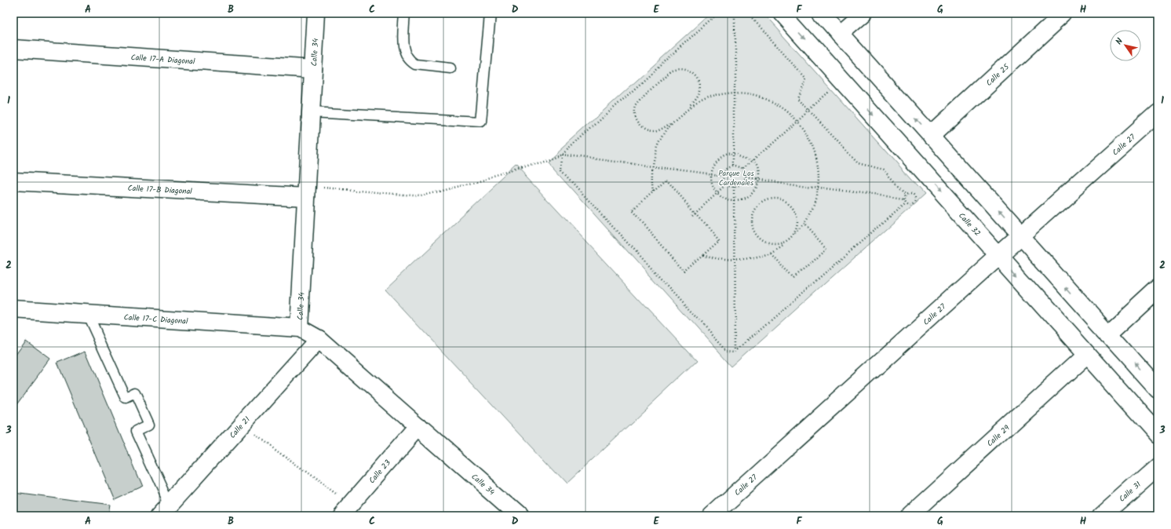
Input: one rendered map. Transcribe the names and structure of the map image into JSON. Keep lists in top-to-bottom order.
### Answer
{
  "streets": {
    "street": [
      "Calle 34",
      "Calle 17-A Diagonal",
      "Calle 25",
      "Calle 27",
      "Calle 17-B Diagonal",
      "Calle 32",
      "Calle 17-C Diagonal",
      "Calle 21",
      "Calle 29",
      "Calle 23",
      "Calle 31"
    ]
  },
  "crossings": [
    ["Calle 34", "Calle 17-A Diagonal"],
    ["Calle 34", "Calle 17-B Diagonal"],
    ["Calle 34", "Calle 17-C Diagonal"],
    ["Calle 34", "Calle 21"],
    ["Calle 34", "Calle 23"],
    ["Calle 27", "Calle 32"],
    ["Calle 32", "Calle 29"]
  ],
  "parks": ["Parque Los Cardenales"],
  "north": "top left",
  "grid": {
    "columns": [
      "A",
      "B",
      "C",
      "D",
      "E",
      "F",
      "G",
      "H"
    ],
    "rows": ["1", "2", "3"]
  }
}
